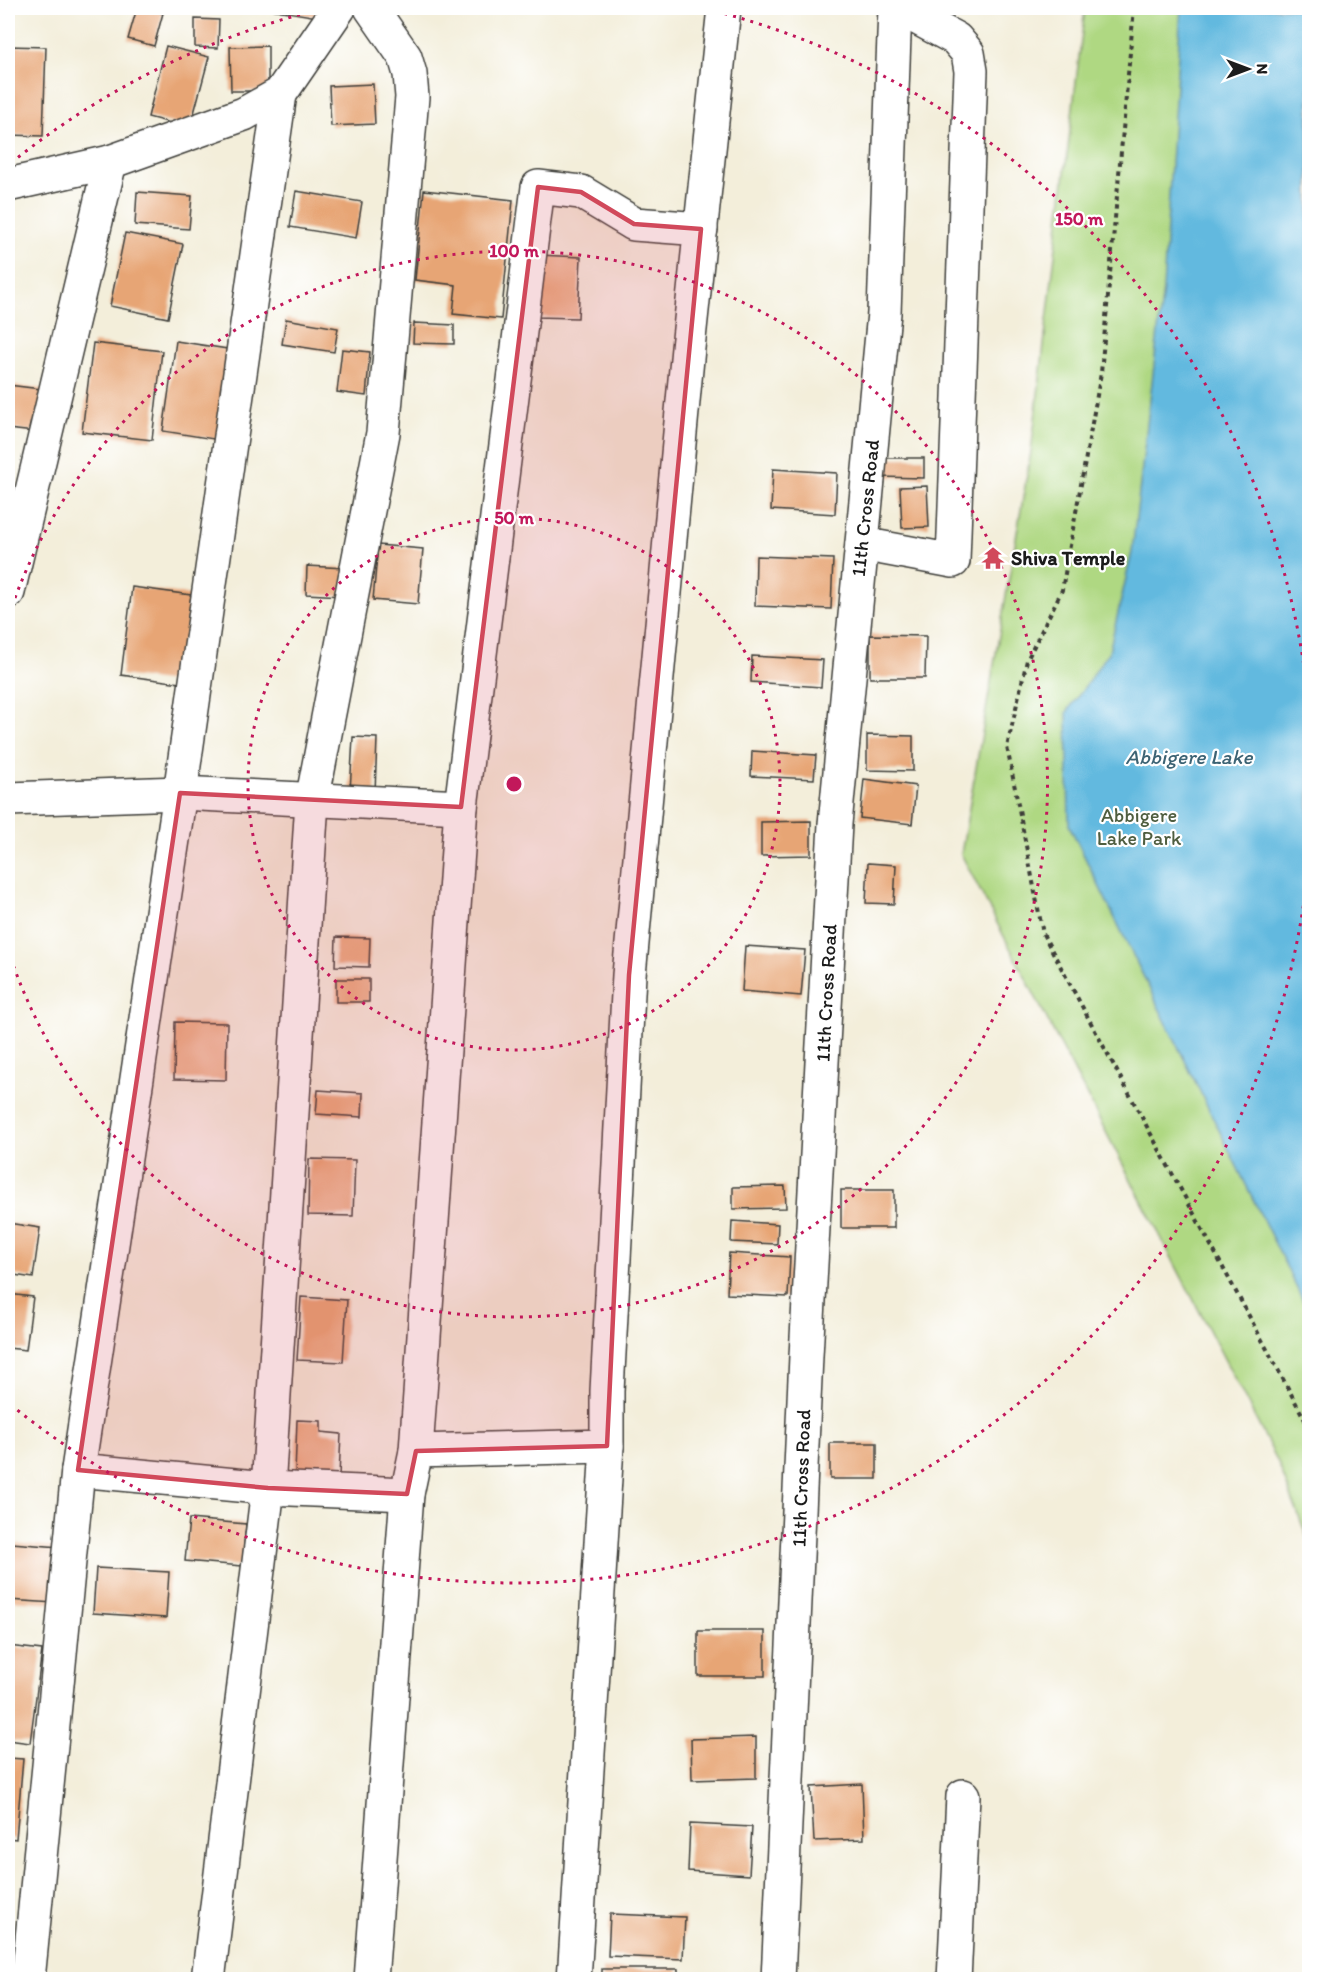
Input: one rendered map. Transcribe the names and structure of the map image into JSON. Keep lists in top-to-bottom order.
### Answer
{
  "streets": {
    "street": ["11th Cross Road"]
  },
  "water": ["Abbigere Lake"],
  "parks": ["Abbigere Lake Park"],
  "places": {
    "temple": ["Shiva Temple"]
  },
  "north": "right",
  "rings": ["150 m", "100 m", "50 m"]
}
